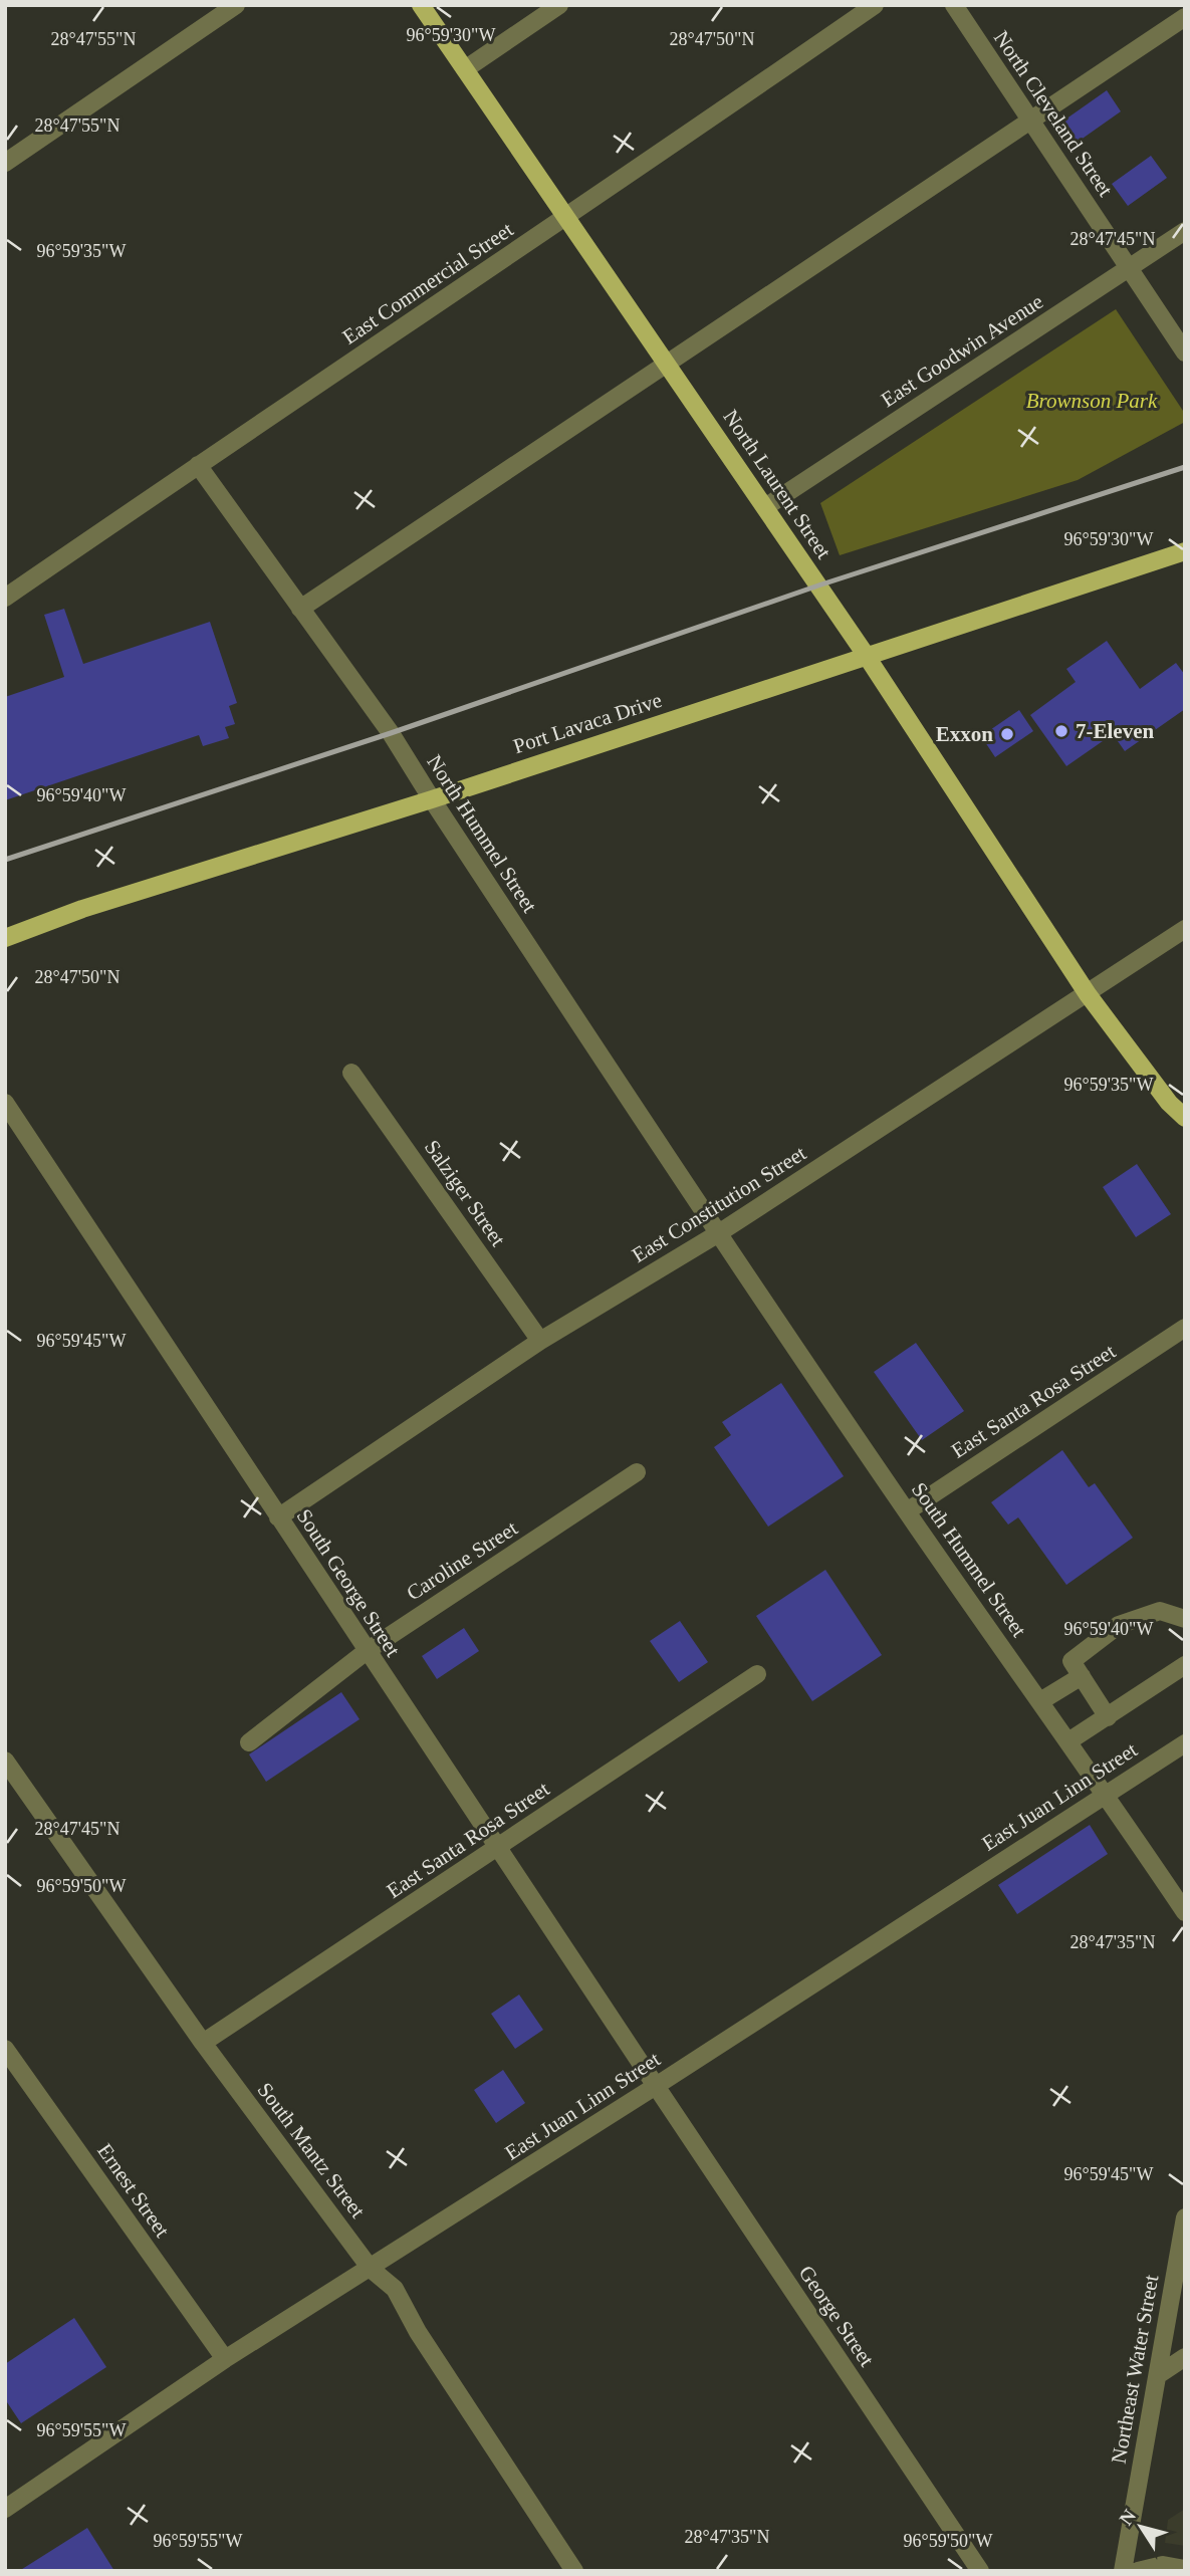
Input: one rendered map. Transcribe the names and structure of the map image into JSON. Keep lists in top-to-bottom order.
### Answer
{
  "streets": {
    "main road": ["North Laurent Street", "Port Lavaca Drive"],
    "street": [
      "North Cleveland Street",
      "East Commercial Street",
      "East Goodwin Avenue",
      "North Hummel Street",
      "Salziger Street",
      "East Constitution Street",
      "East Santa Rosa Street",
      "South Hummel Street",
      "Caroline Street",
      "South George Street",
      "East Juan Linn Street",
      "South Mantz Street",
      "Ernest Street",
      "George Street",
      "Northeast Water Street"
    ]
  },
  "crossings": [
    ["North Cleveland Street", "East Goodwin Avenue"],
    ["East Commercial Street", "North Laurent Street"],
    ["East Commercial Street", "North Hummel Street"],
    ["East Goodwin Avenue", "North Laurent Street"],
    ["North Laurent Street", "Port Lavaca Drive"],
    ["North Laurent Street", "East Constitution Street"],
    ["Port Lavaca Drive", "North Hummel Street"],
    ["North Hummel Street", "East Constitution Street"],
    ["North Hummel Street", "South Hummel Street"],
    ["Salziger Street", "East Constitution Street"],
    ["East Constitution Street", "South Hummel Street"],
    ["East Constitution Street", "South George Street"],
    ["East Santa Rosa Street", "South Hummel Street"],
    ["East Santa Rosa Street", "South George Street"],
    ["East Santa Rosa Street", "South Mantz Street"],
    ["South Hummel Street", "East Juan Linn Street"],
    ["Caroline Street", "South George Street"],
    ["South George Street", "East Juan Linn Street"],
    ["South George Street", "George Street"],
    ["East Juan Linn Street", "South Mantz Street"],
    ["East Juan Linn Street", "Ernest Street"],
    ["East Juan Linn Street", "George Street"]
  ],
  "parks": ["Brownson Park"],
  "places": ["7-Eleven", "Exxon"],
  "north": "top left",
  "coordinates": [
    "96°59'30\"W",
    "28°47'55\"N",
    "28°47'50\"N",
    "28°47'45\"N",
    "96°59'35\"W",
    "96°59'40\"W",
    "96°59'45\"W",
    "96°59'50\"W",
    "28°47'35\"N",
    "96°59'55\"W"
  ]
}
